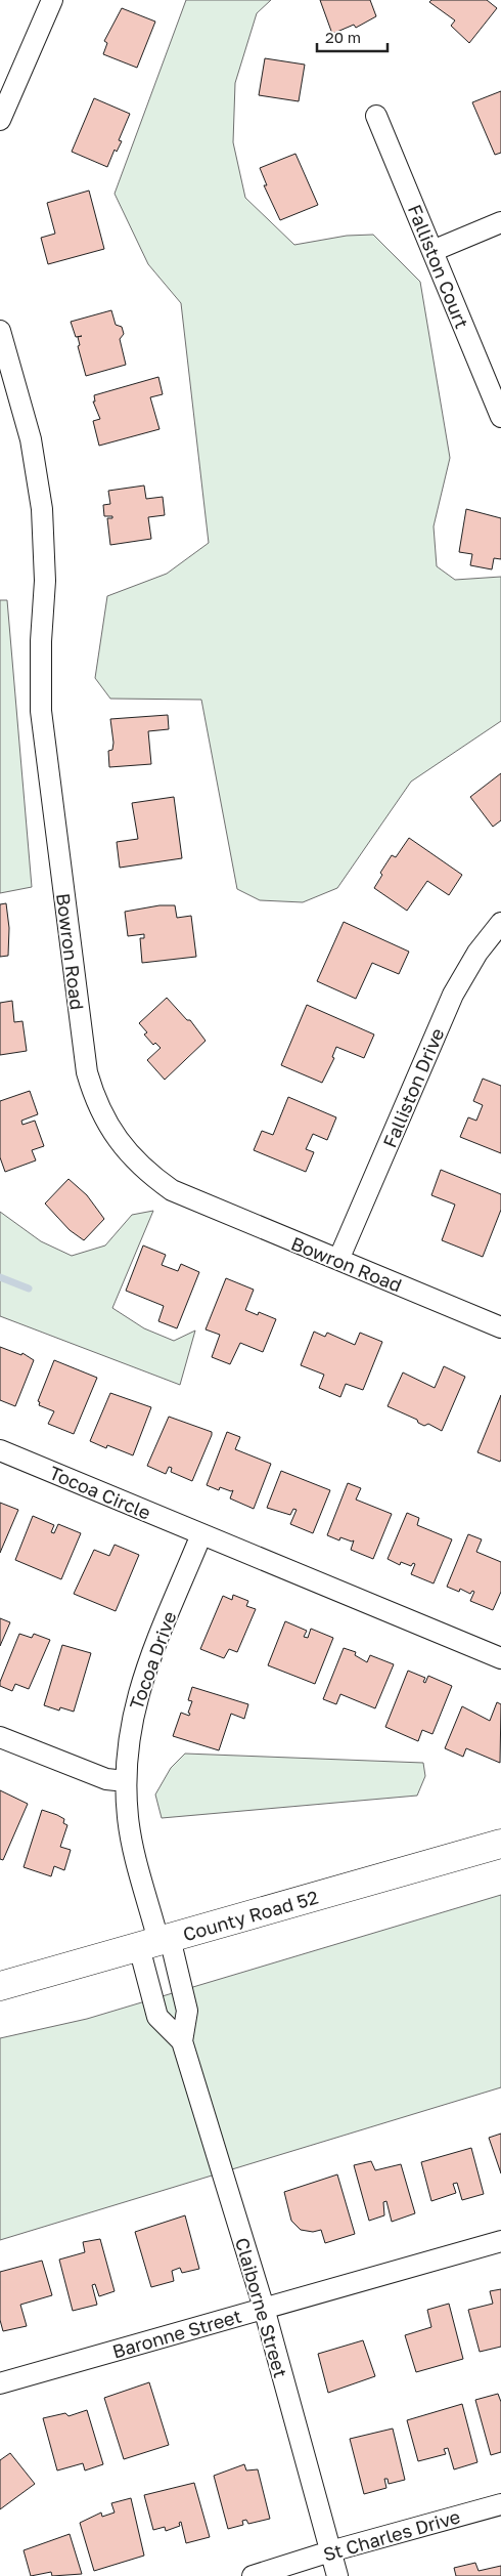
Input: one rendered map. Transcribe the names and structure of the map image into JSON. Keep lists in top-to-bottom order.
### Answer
{
  "streets": {
    "main road": ["County Road 52"],
    "street": [
      "Falliston Court",
      "Bowron Road",
      "Falliston Drive",
      "Tocoa Circle",
      "Tocoa Drive",
      "Claiborne Street",
      "Baronne Street",
      "St Charles Drive"
    ]
  },
  "crossings": [
    ["Bowron Road", "Falliston Drive"],
    ["Tocoa Circle", "Tocoa Drive"],
    ["Tocoa Drive", "County Road 52"],
    ["Tocoa Drive", "Claiborne Street"],
    ["County Road 52", "Claiborne Street"],
    ["Claiborne Street", "Baronne Street"],
    ["Claiborne Street", "St Charles Drive"]
  ],
  "scale_bar": "20 m"
}
